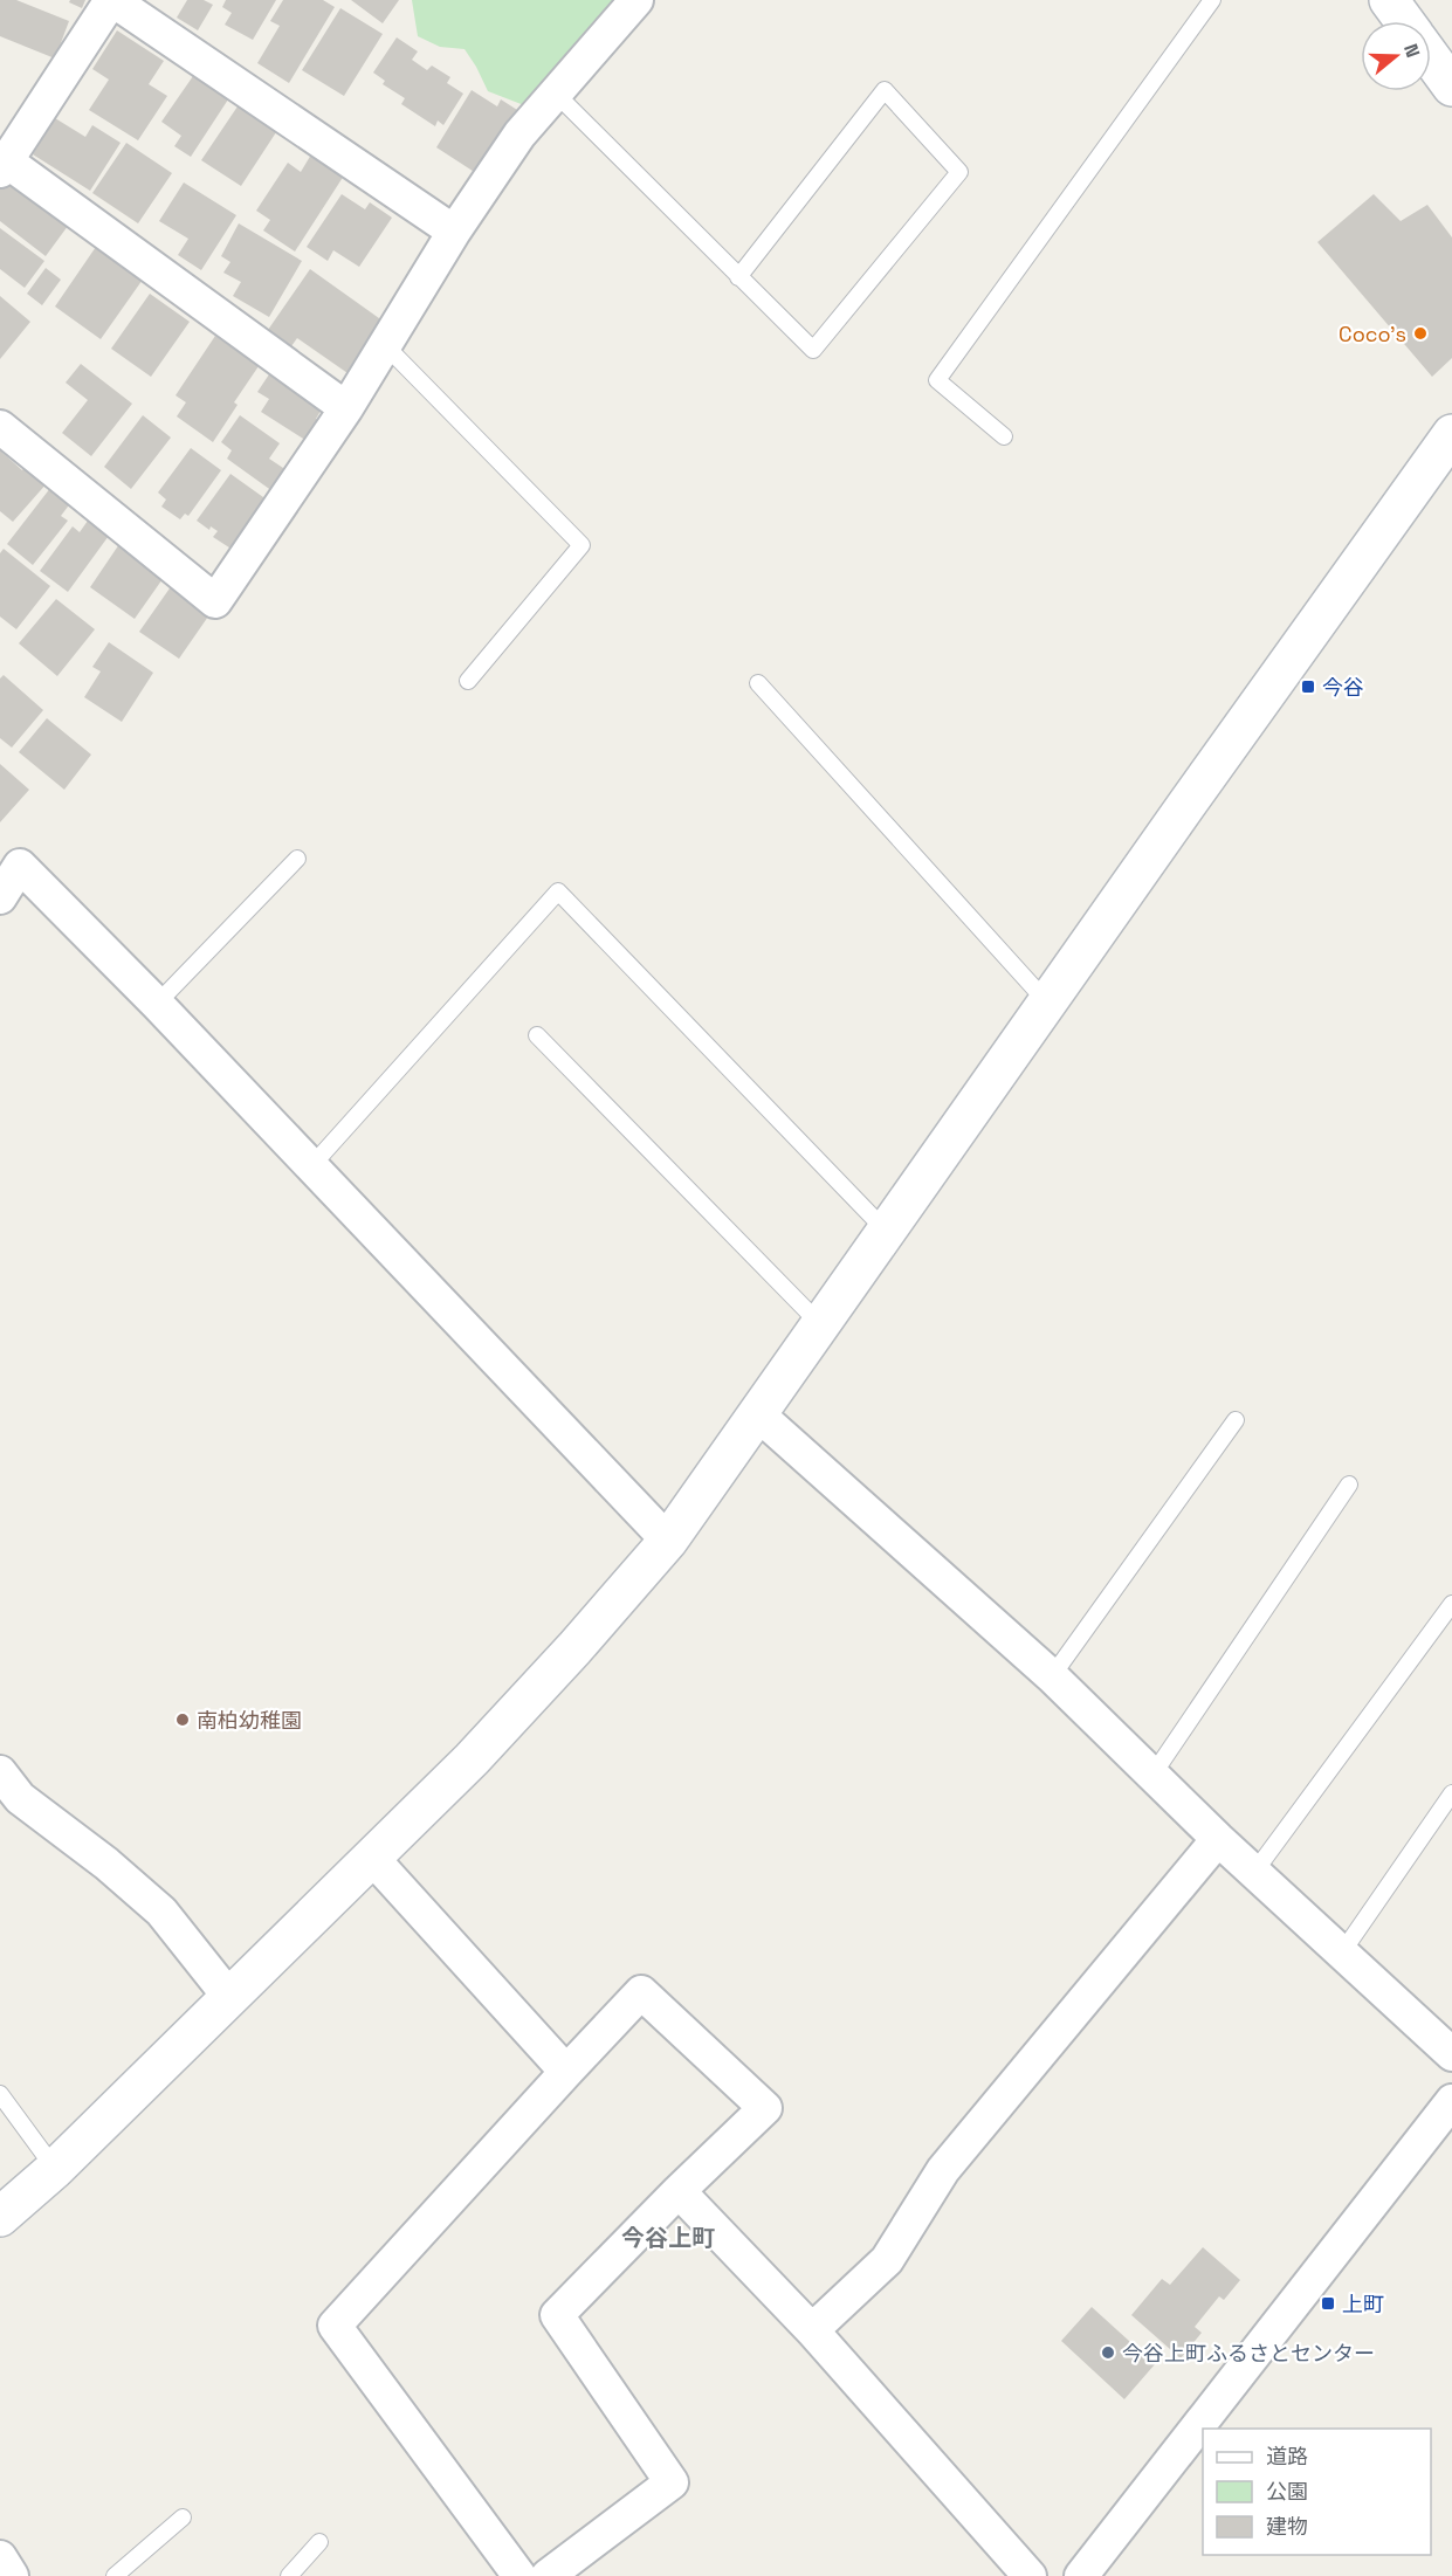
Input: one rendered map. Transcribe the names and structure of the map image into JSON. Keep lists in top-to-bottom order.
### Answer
{
  "districts": ["今谷上町"],
  "places": {
    "other": ["Coco's", "南柏幼稚園", "今谷上町ふるさとセンター"],
    "transit": ["今谷", "上町"]
  },
  "legend": ["道路", "公園", "建物"],
  "north": "right"
}
